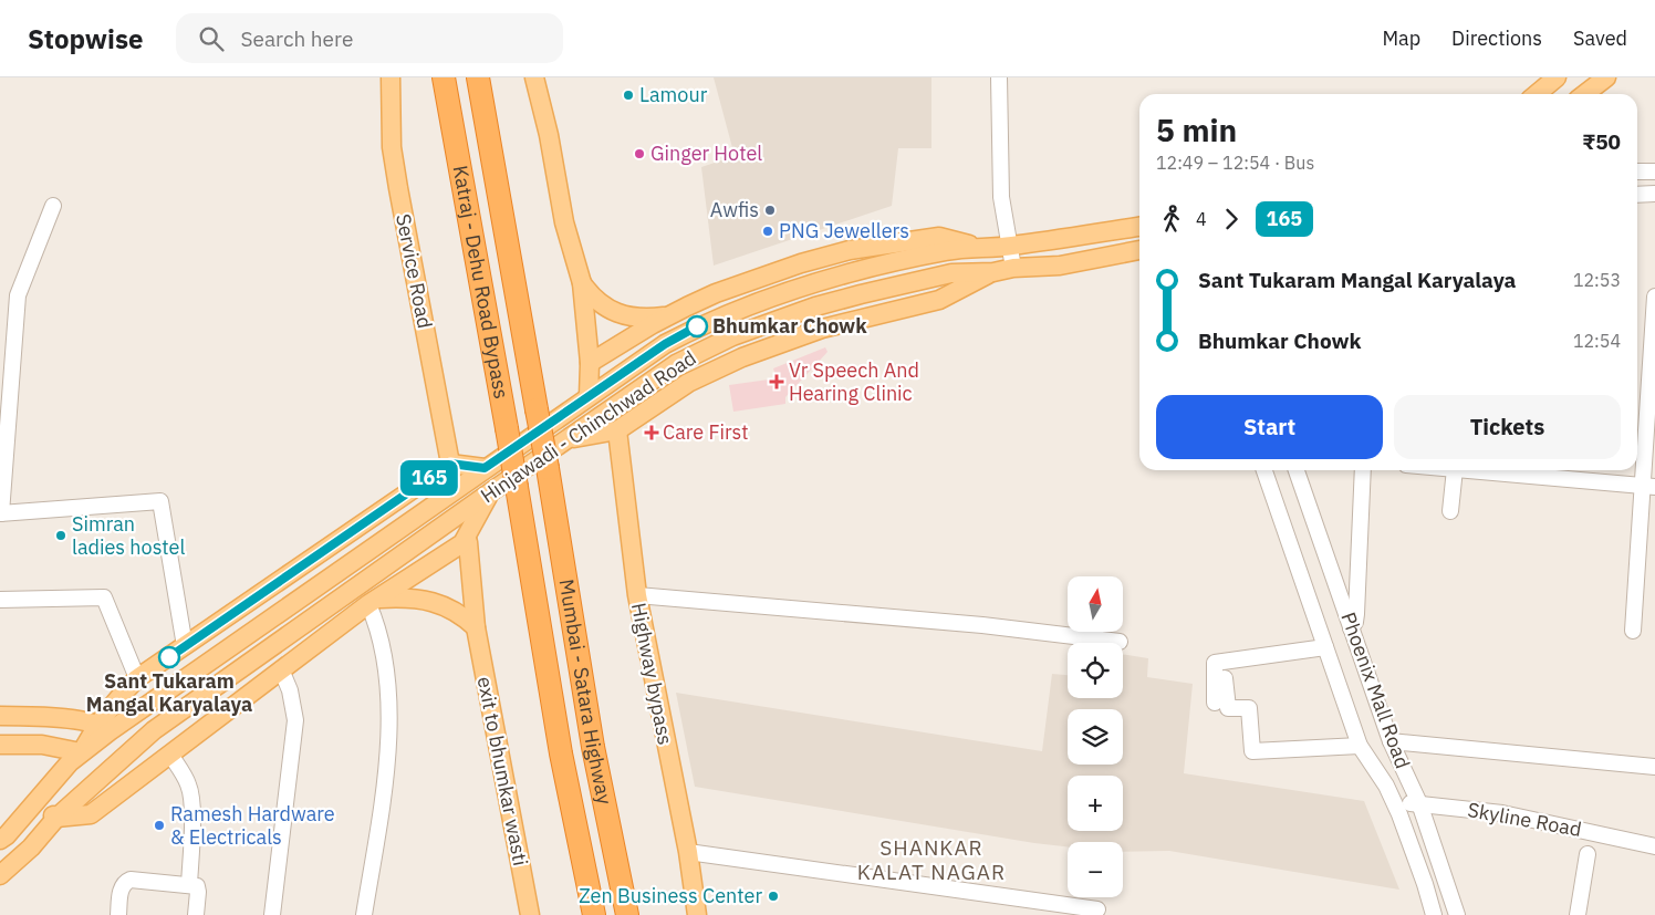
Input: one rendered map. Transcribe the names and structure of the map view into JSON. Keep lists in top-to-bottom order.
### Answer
{
  "streets": {
    "highway": ["Katraj - Dehu Road Bypass", "Mumbai - Satara Highway"],
    "main road": [
      "Service Road",
      "Hinjawadi - Chinchwad Road",
      "Highway bypass",
      "exit to bhumkar wasti"
    ],
    "street": ["Phoenix Mall Road", "Skyline Road"]
  },
  "crossings": [
    ["Katraj - Dehu Road Bypass", "Mumbai - Satara Highway"],
    ["Phoenix Mall Road", "Skyline Road"]
  ],
  "districts": ["SHANKAR KALAT NAGAR"],
  "places": {
    "other": [
      "Lamour",
      "Ginger Hotel",
      "Awfis",
      "PNG Jewellers",
      "Bhumkar Chowk",
      "Simran ladies hostel",
      "Sant Tukaram Mangal Karyalaya",
      "Ramesh Hardware & Electricals",
      "Zen Business Center"
    ],
    "health": ["Vr Speech And Hearing Clinic", "Care First"]
  },
  "lines": ["bus line 165"],
  "north": "top",
  "page": {
    "header": "Stopwise",
    "search": "Search here",
    "nav": ["Map", "Directions", "Saved"],
    "on_map": "165",
    "heading": ["5 min", "12:49 – 12:54 · Bus", "₹50"],
    "legs": ["4", "165"],
    "list": [
      {
        "name": "Sant Tukaram Mangal Karyalaya",
        "value": "12:53"
      },
      {
        "name": "Bhumkar Chowk",
        "value": "12:54"
      }
    ],
    "buttons": ["Start", "Tickets"],
    "map_buttons": ["+", "−"]
  }
}
